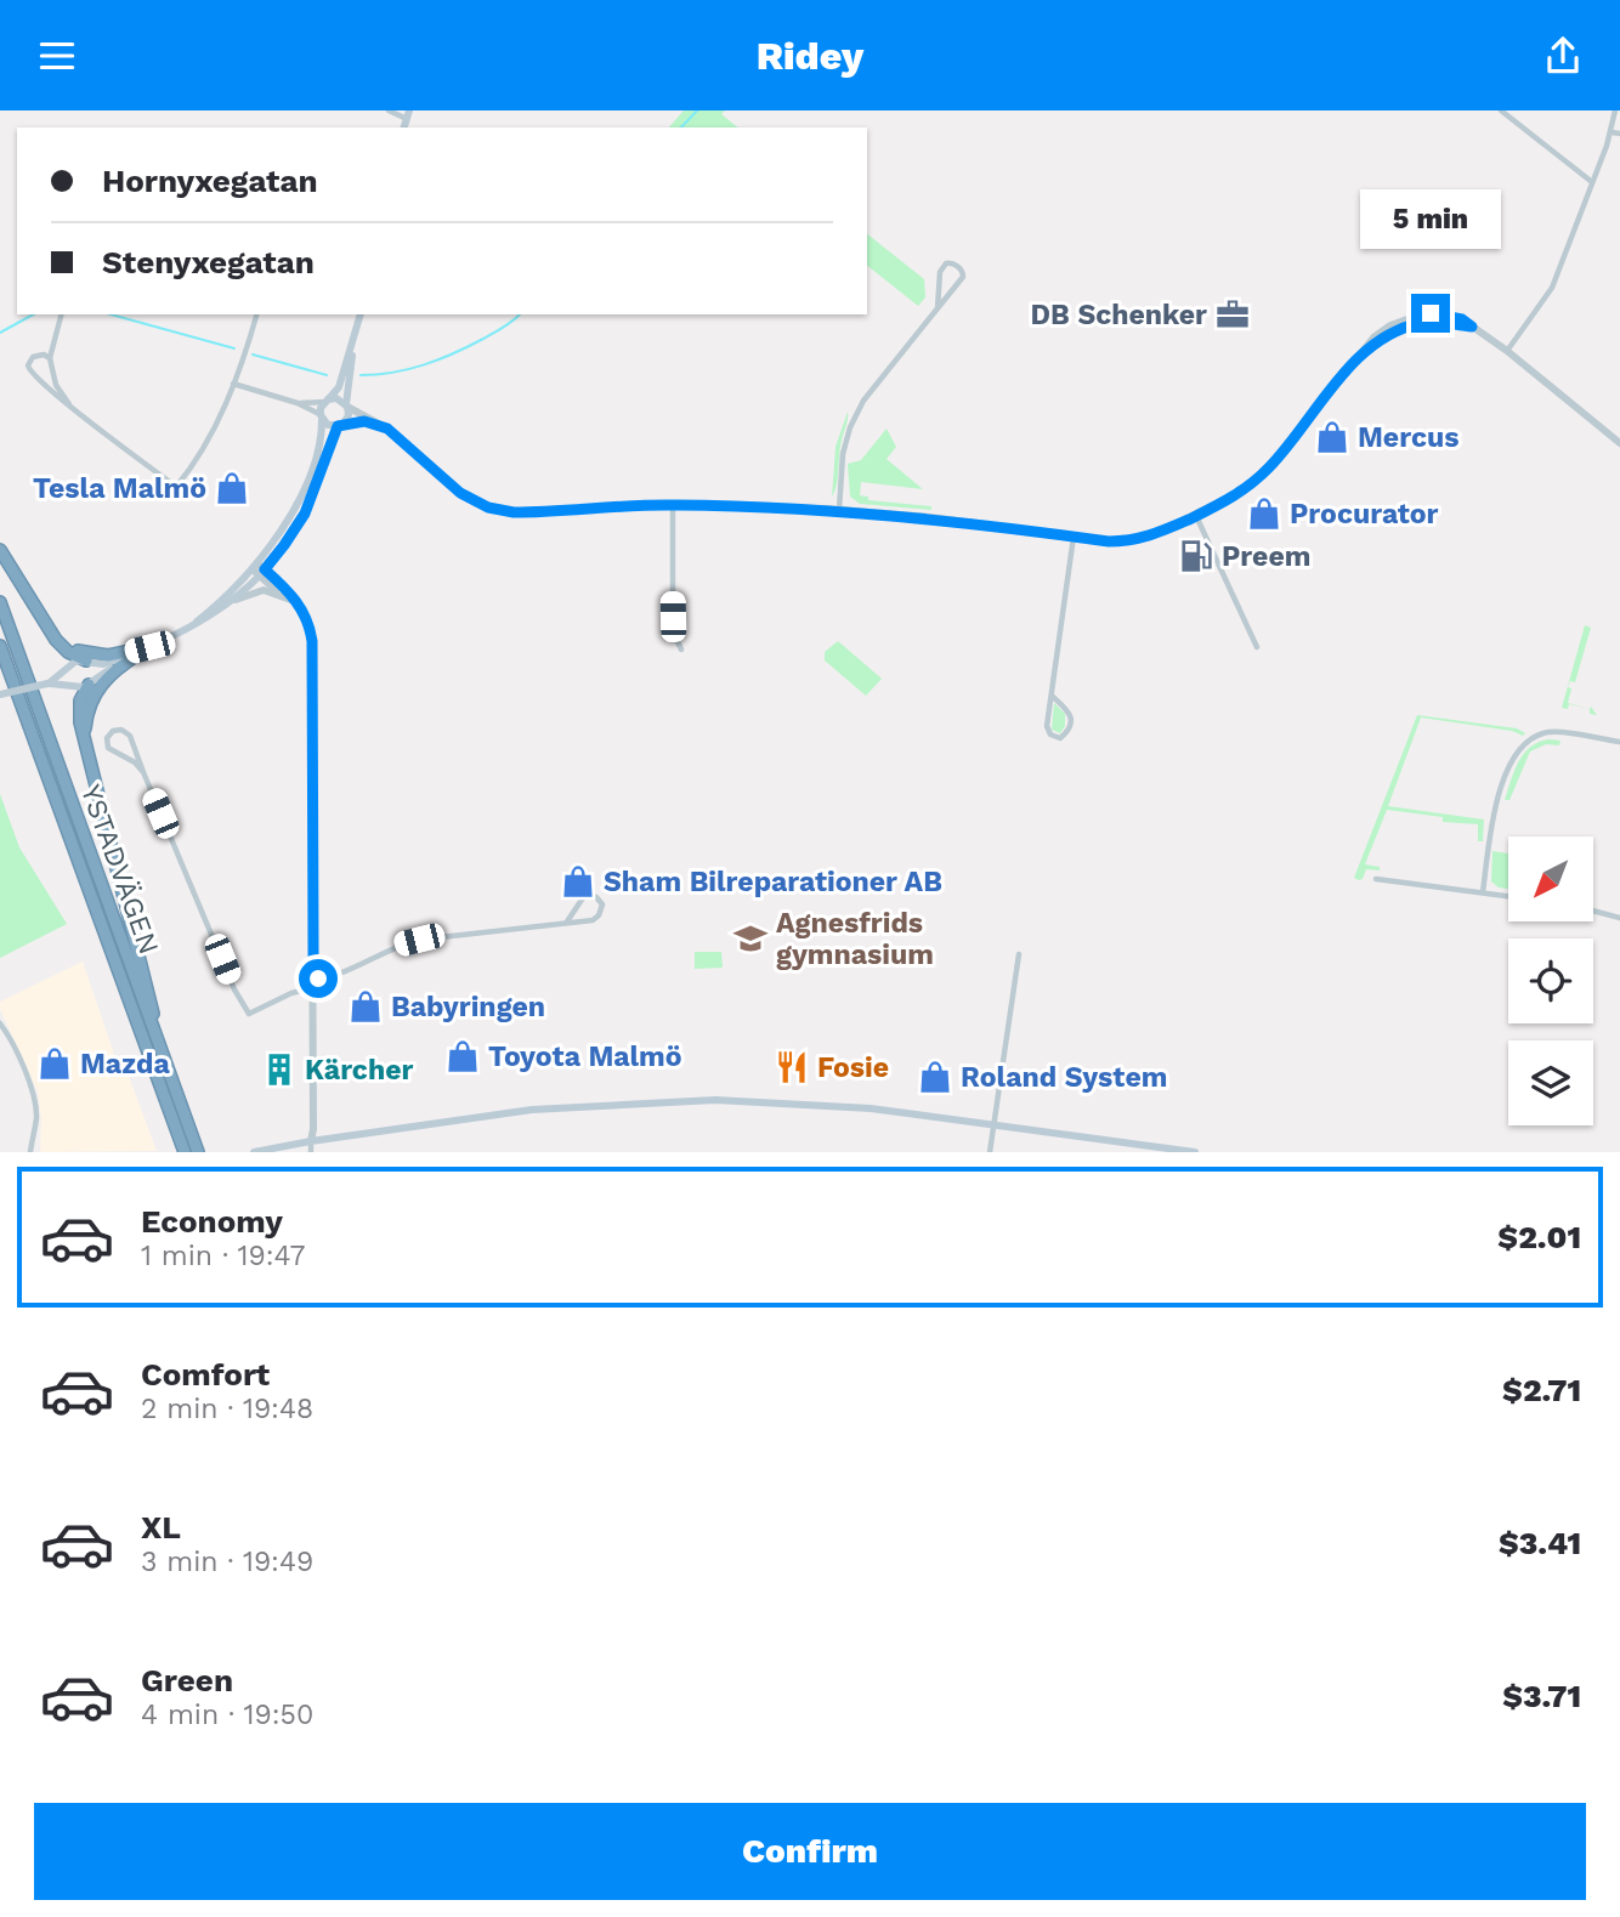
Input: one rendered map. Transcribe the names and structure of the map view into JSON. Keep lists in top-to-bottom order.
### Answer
{
  "streets": {
    "highway": ["YSTADVÄGEN"]
  },
  "places": {
    "office": ["DB Schenker"],
    "shop": [
      "Mercus",
      "Tesla Malmö",
      "Procurator",
      "Sham Bilreparationer AB",
      "Babyringen",
      "Toyota Malmö",
      "Mazda",
      "Roland System"
    ],
    "fuel station": ["Preem"],
    "school or university": ["Agnesfrids gymnasium"],
    "restaurant": ["Fosie"],
    "building": ["Kärcher"]
  },
  "north": "bottom left",
  "page": {
    "header": "Ridey",
    "banner": ["Hornyxegatan", "Stenyxegatan"],
    "bubble": "5 min",
    "list": [
      {
        "name": "Economy",
        "note": "1 min · 19:47",
        "value": "$2.01"
      },
      {
        "name": "Comfort",
        "note": "2 min · 19:48",
        "value": "$2.71"
      },
      {
        "name": "XL",
        "note": "3 min · 19:49",
        "value": "$3.41"
      },
      {
        "name": "Green",
        "note": "4 min · 19:50",
        "value": "$3.71"
      }
    ],
    "buttons": "Confirm"
  }
}
